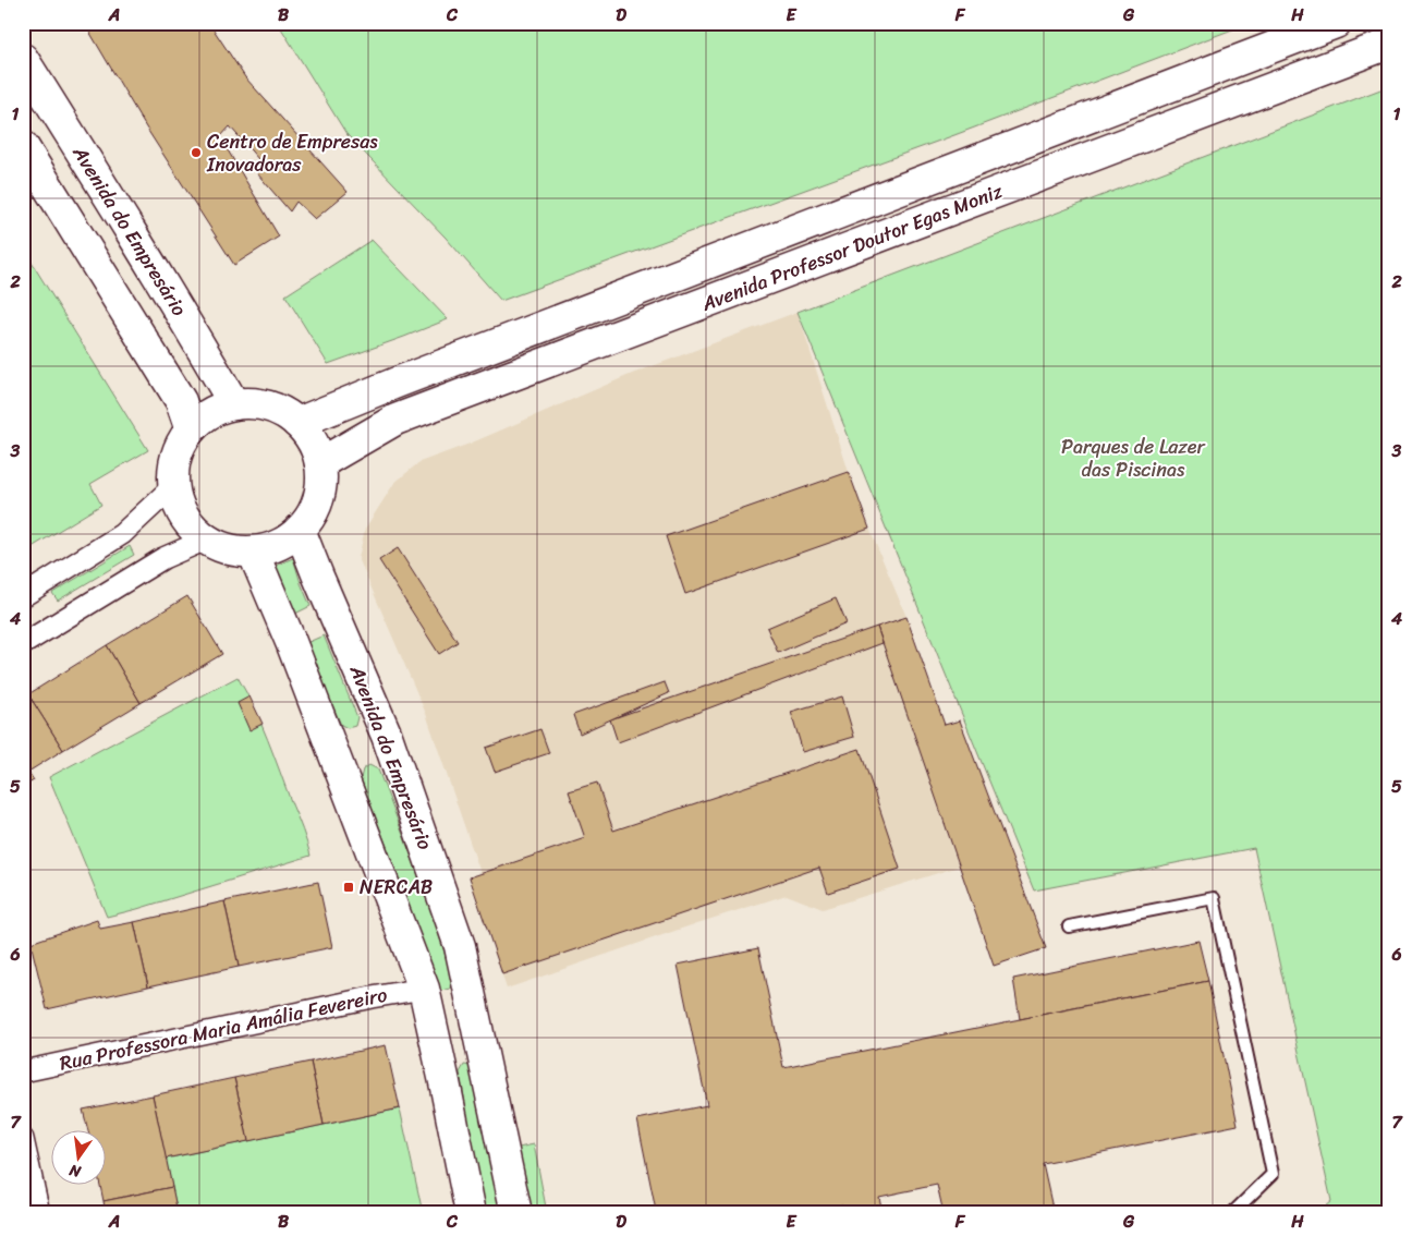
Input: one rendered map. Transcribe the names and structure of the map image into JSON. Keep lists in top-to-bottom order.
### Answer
{
  "streets": {
    "main road": ["Avenida do Empresário", "Avenida Professor Doutor Egas Moniz"],
    "street": ["Rua Professora Maria Amália Fevereiro"]
  },
  "crossings": [
    ["Avenida do Empresário", "Avenida Professor Doutor Egas Moniz"]
  ],
  "parks": ["Parques de Lazer das Piscinas"],
  "places": {
    "other": ["Centro de Empresas Inovadoras"],
    "transit": ["NERCAB"]
  },
  "north": "bottom",
  "grid": {
    "columns": [
      "A",
      "B",
      "C",
      "D",
      "E",
      "F",
      "G",
      "H"
    ],
    "rows": [
      "1",
      "2",
      "3",
      "4",
      "5",
      "6",
      "7"
    ]
  }
}
